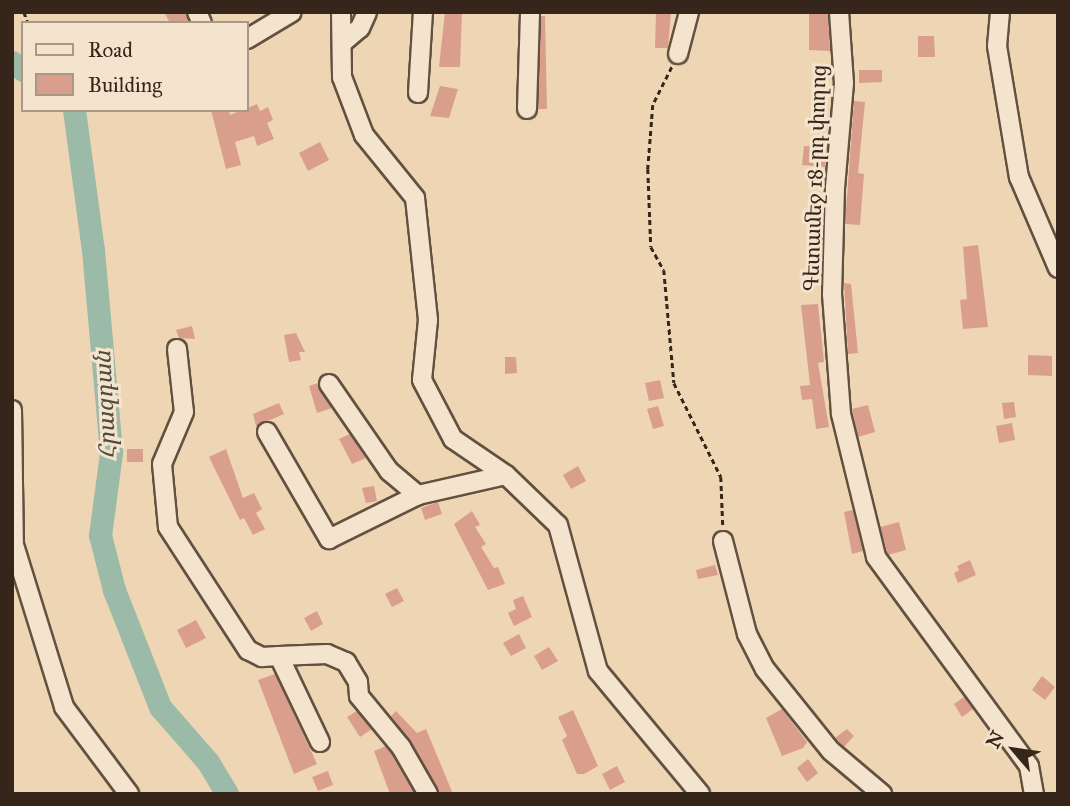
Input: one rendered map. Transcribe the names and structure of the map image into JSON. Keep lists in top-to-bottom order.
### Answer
{
  "streets": {
    "street": ["Գետամեջ 18-րդ փողոց"]
  },
  "water": ["Հրազդան"],
  "legend": ["Road", "Building"],
  "north": "top left"
}
